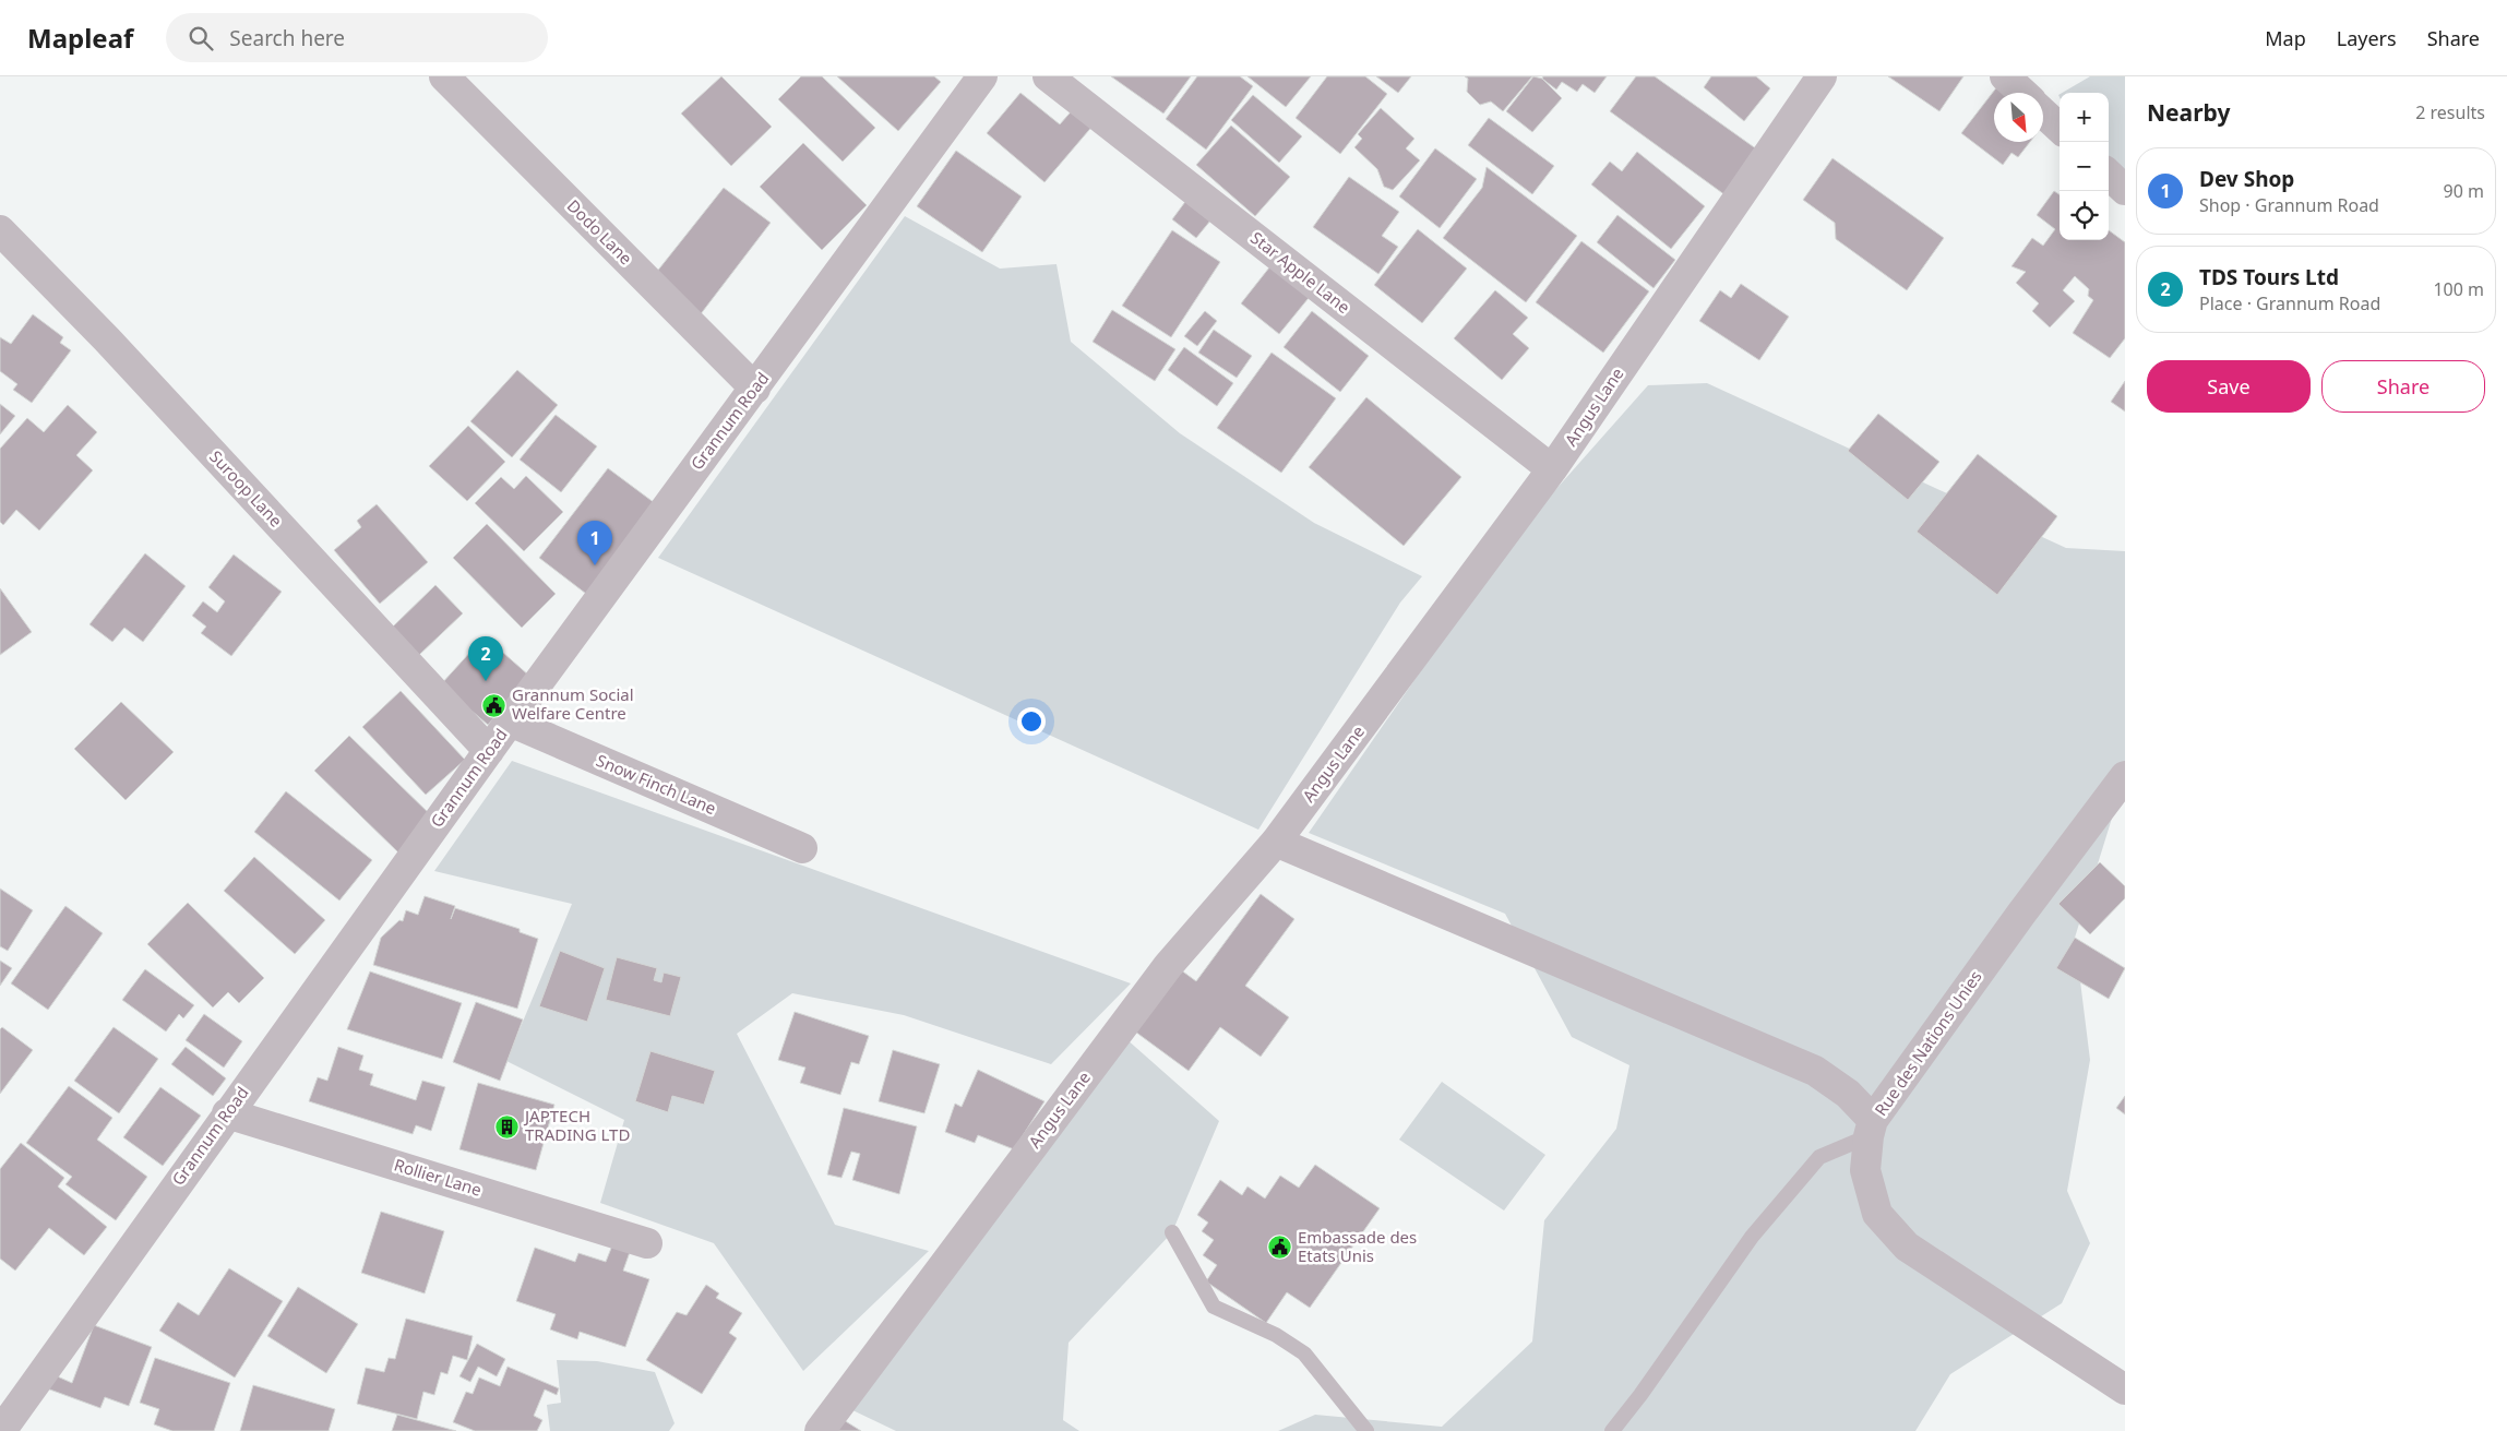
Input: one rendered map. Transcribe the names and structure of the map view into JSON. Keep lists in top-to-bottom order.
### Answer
{
  "streets": {
    "street": [
      "Dodo Lane",
      "Star Apple Lane",
      "Angus Lane",
      "Grannum Road",
      "Suroop Lane",
      "Snow Finch Lane",
      "Rue des Nations Unies",
      "Rollier Lane"
    ]
  },
  "crossings": [
    ["Dodo Lane", "Grannum Road"],
    ["Star Apple Lane", "Angus Lane"],
    ["Grannum Road", "Suroop Lane"],
    ["Grannum Road", "Snow Finch Lane"],
    ["Grannum Road", "Rollier Lane"]
  ],
  "places": {
    "public building": ["Grannum Social Welfare Centre", "Embassade des Etats Unis"],
    "building": ["JAPTECH TRADING LTD"]
  },
  "north": "bottom right",
  "page": {
    "header": "Mapleaf",
    "search": "Search here",
    "nav": ["Map", "Layers", "Share"],
    "heading": ["Nearby", "2 results"],
    "map_buttons": ["+", "−"],
    "list": [
      {
        "mark": "1",
        "name": "Dev Shop",
        "note": "Shop · Grannum Road",
        "value": "90 m"
      },
      {
        "mark": "2",
        "name": "TDS Tours Ltd",
        "note": "Place · Grannum Road",
        "value": "100 m"
      }
    ],
    "buttons": ["Save", "Share"],
    "pins": ["1", "2"]
  }
}
